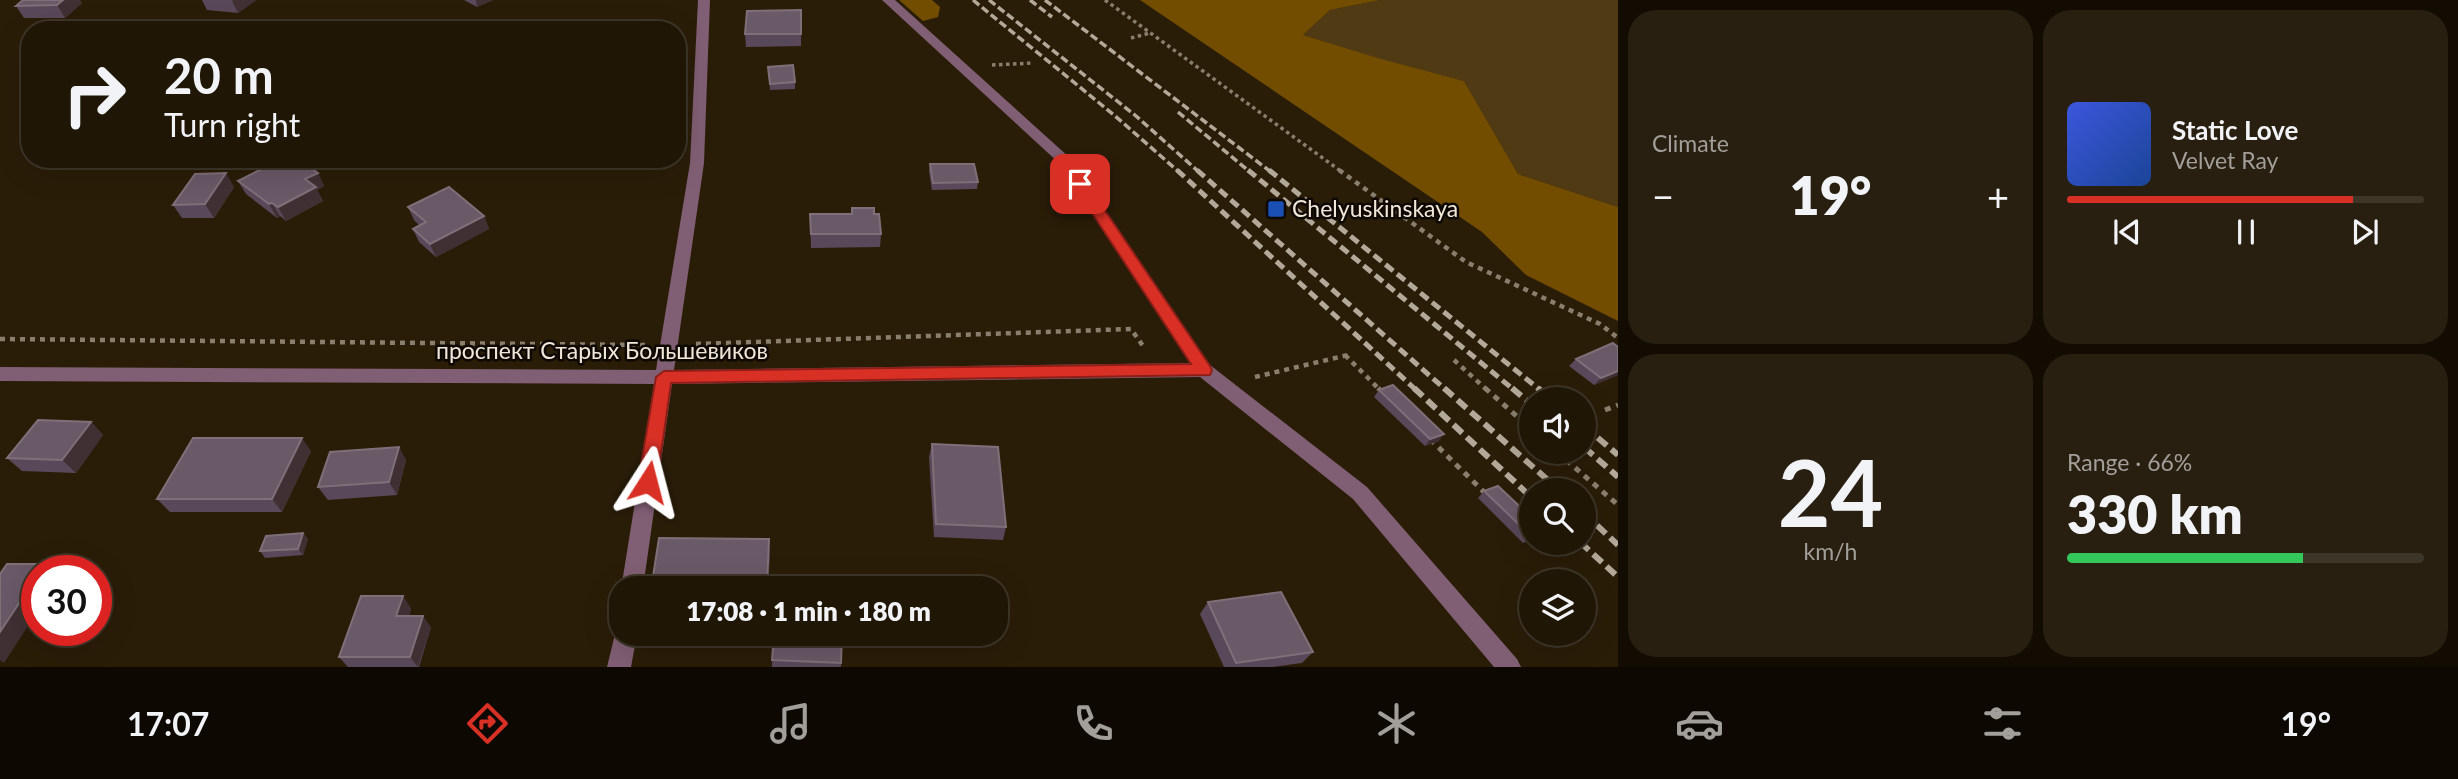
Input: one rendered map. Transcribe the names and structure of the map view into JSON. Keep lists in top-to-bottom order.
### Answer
{
  "streets": {
    "street": ["проспект Старых Большевиков"]
  },
  "places": {
    "transit": ["Chelyuskinskaya"]
  },
  "page": {
    "tile": [
      "Climate",
      ["24", "km/h"],
      ["Range · 66%", "330 km"]
    ],
    "turn": ["20 m", "Turn right"],
    "song": ["Static Love", "Velvet Ray"],
    "heat": ["−", "19°", "+"],
    "limit": "30",
    "trip": "17:08 · 1 min · 180 m",
    "tabs": ["17:07", "19°"]
  }
}
